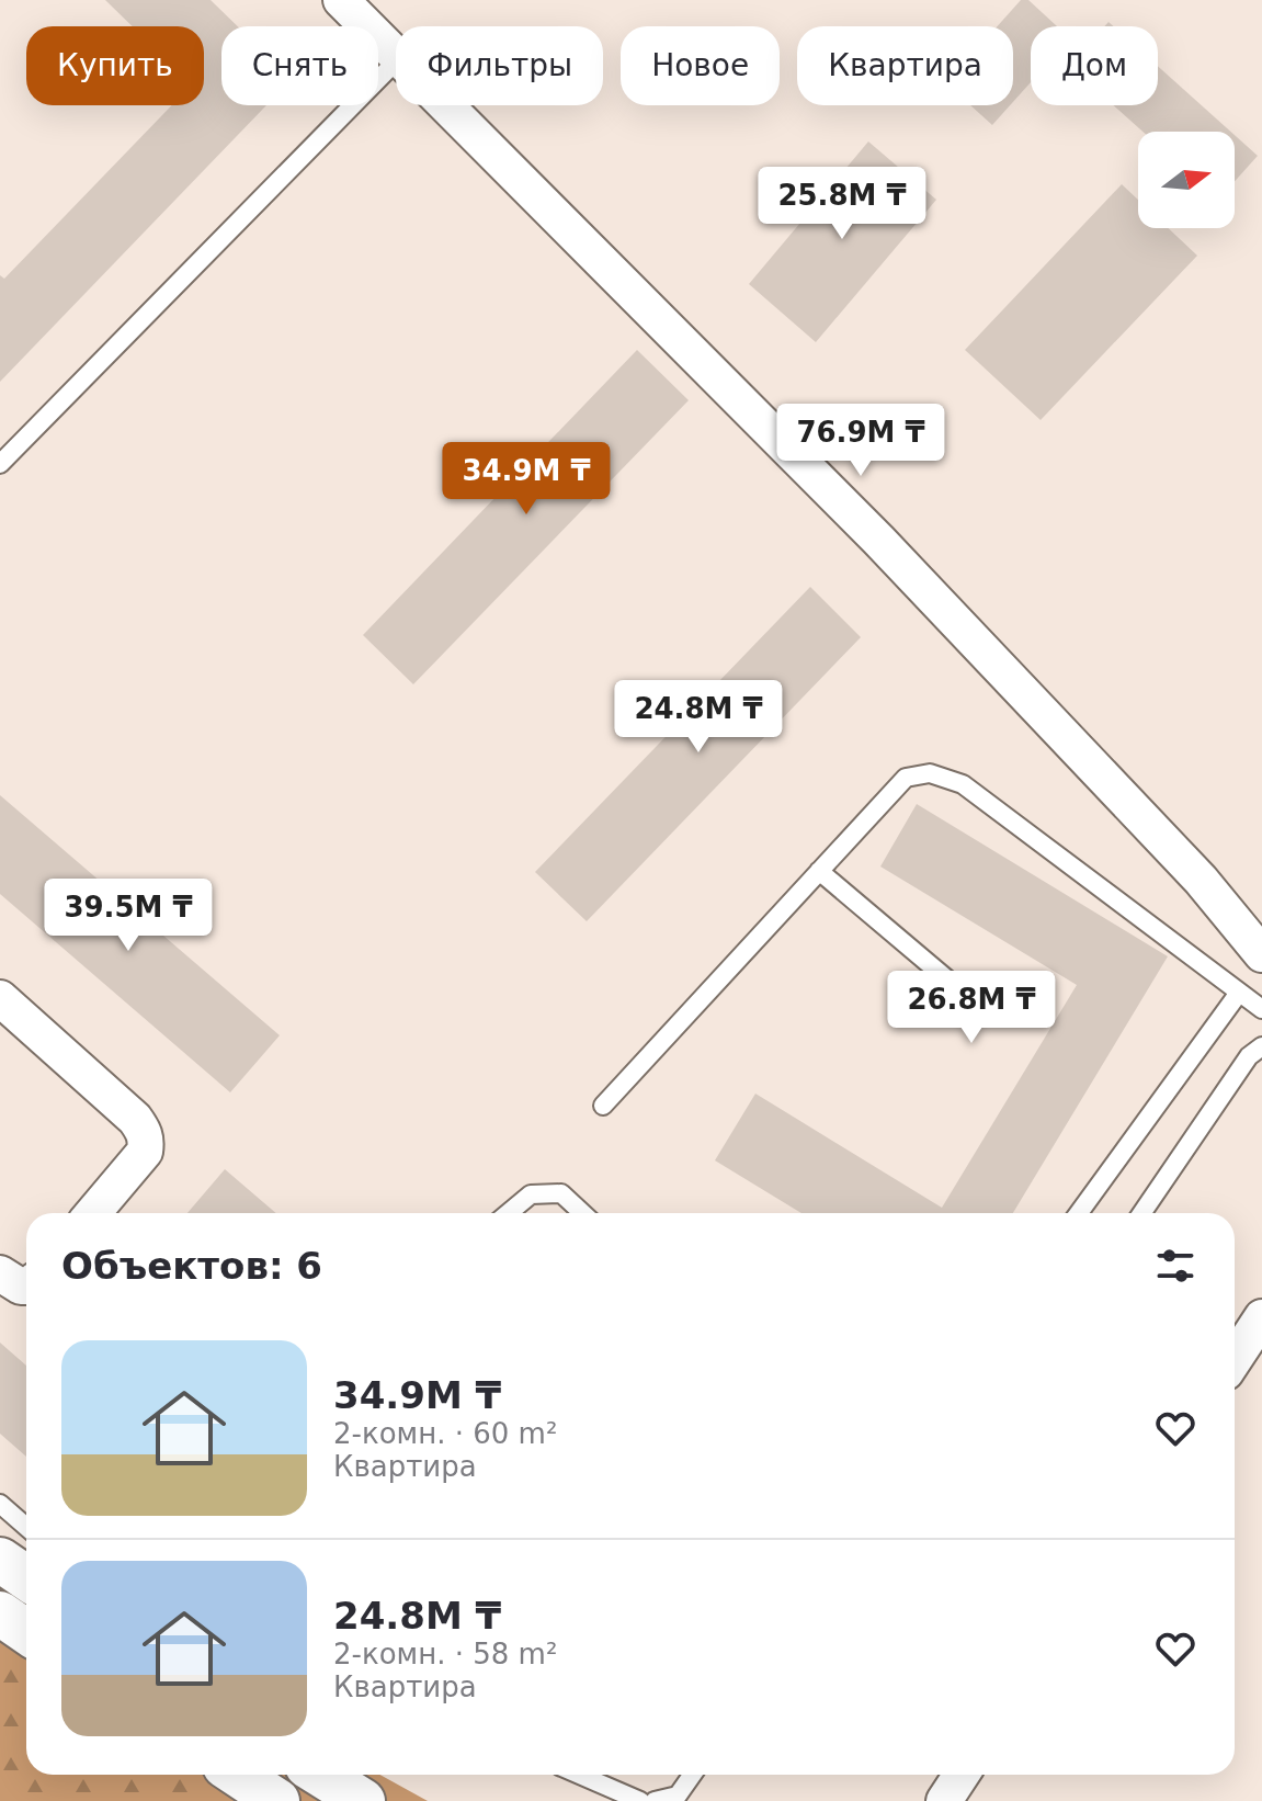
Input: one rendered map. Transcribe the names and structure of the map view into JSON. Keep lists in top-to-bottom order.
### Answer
{
  "north": "right",
  "page": {
    "chip": [
      "Купить",
      "Снять",
      "Фильтры",
      "Новое",
      "Квартира",
      "Дом"
    ],
    "price": [
      "25.8M ₸",
      "76.9M ₸",
      "34.9M ₸",
      "24.8M ₸",
      "39.5M ₸",
      "26.8M ₸"
    ],
    "heading": "Объектов: 6",
    "list": [
      {
        "name": "34.9M ₸",
        "note": "2-комн. · 60 m² · Квартира"
      },
      {
        "name": "24.8M ₸",
        "note": "2-комн. · 58 m² · Квартира"
      }
    ]
  }
}
